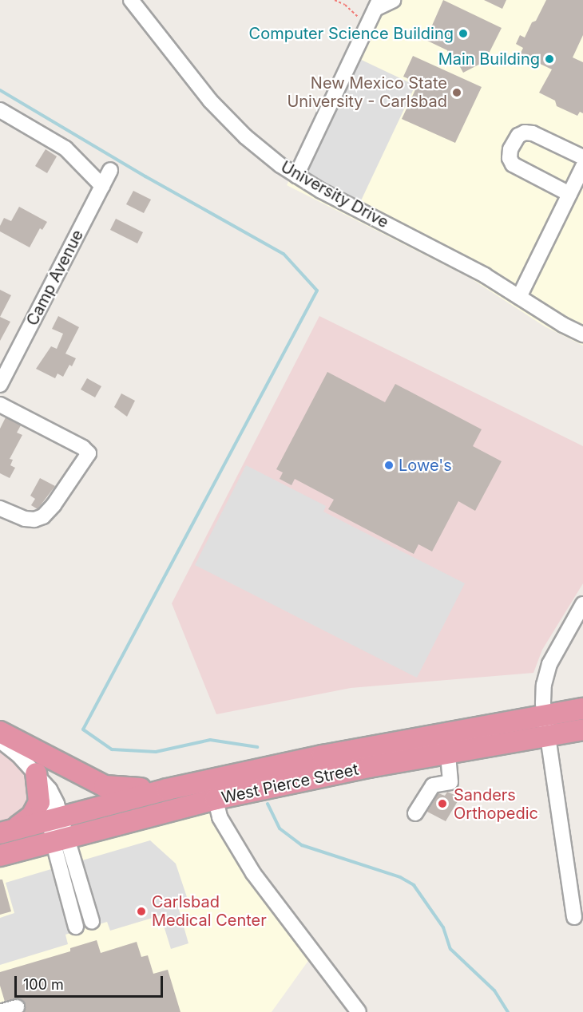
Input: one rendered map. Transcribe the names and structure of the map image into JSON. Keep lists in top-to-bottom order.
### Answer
{
  "streets": {
    "highway": ["West Pierce Street"],
    "street": ["University Drive", "Camp Avenue"]
  },
  "places": [
    "Computer Science Building",
    "Main Building",
    "New Mexico State University - Carlsbad",
    "Lowe's",
    "Sanders Orthopedic",
    "Carlsbad Medical Center"
  ],
  "scale_bar": "100 m"
}
